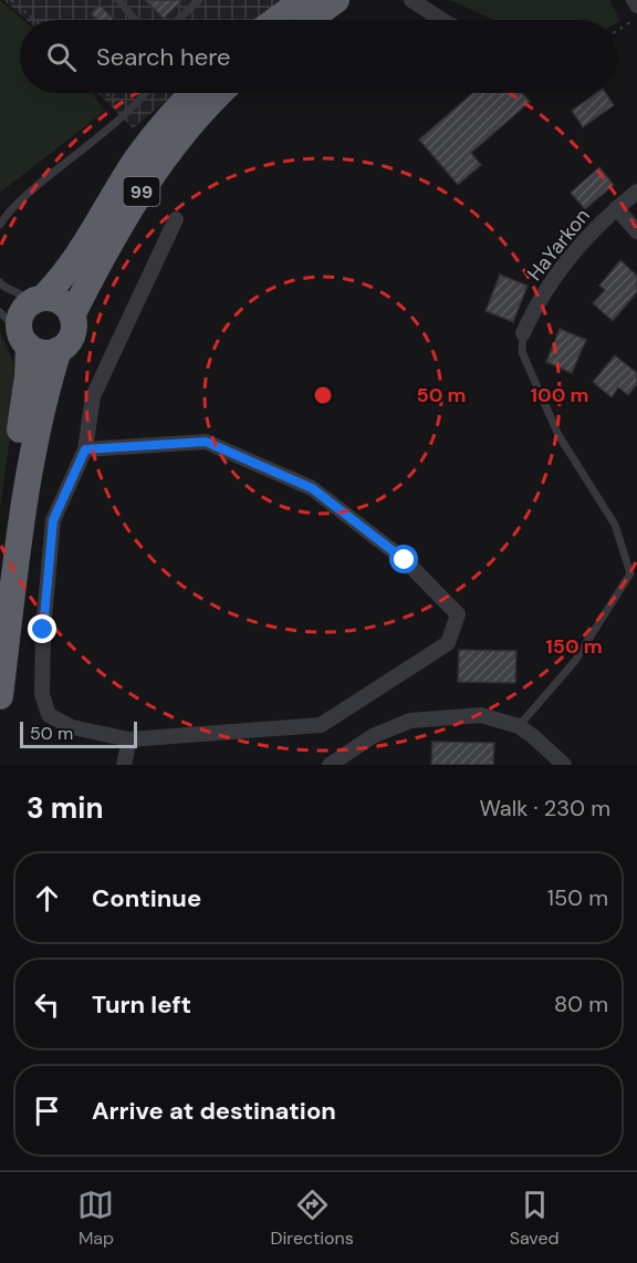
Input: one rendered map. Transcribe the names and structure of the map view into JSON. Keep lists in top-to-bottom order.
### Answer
{
  "streets": {
    "highway": ["99"],
    "street": ["HaYarkon"]
  },
  "scale_bar": "50 m",
  "page": {
    "search": "Search here",
    "scale": "50 m",
    "heading": ["3 min", "Walk · 230 m"],
    "list": [
      ["Continue", "150 m"],
      ["Turn left", "80 m"],
      "Arrive at destination"
    ],
    "nav": ["Map", "Directions", "Saved"]
  },
  "rings": ["50 m", "100 m", "150 m"]
}
